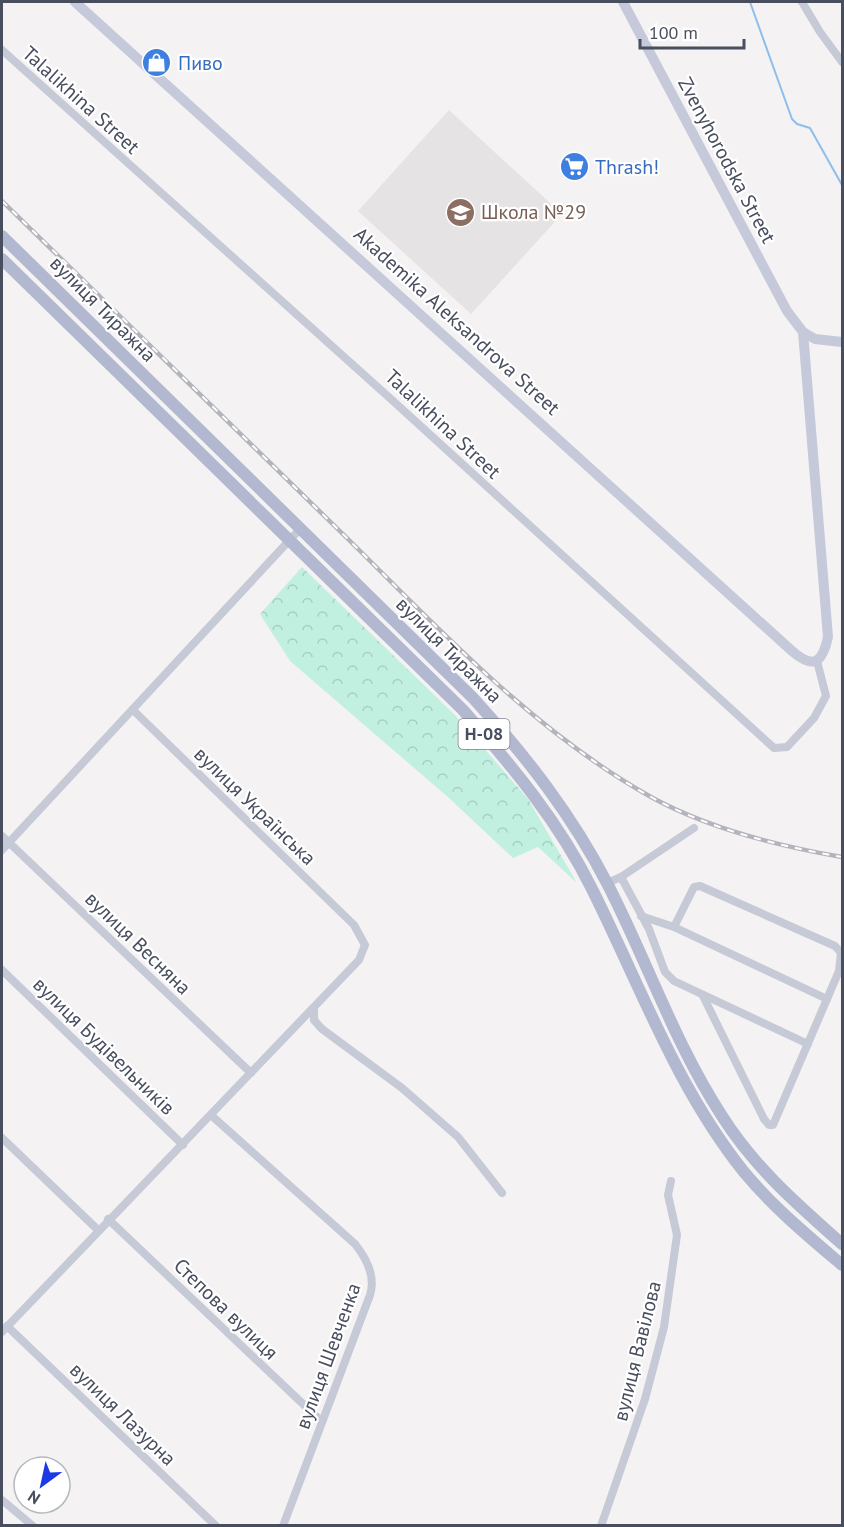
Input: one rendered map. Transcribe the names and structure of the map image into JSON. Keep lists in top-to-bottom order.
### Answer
{
  "streets": {
    "main road": ["вулиця Тиражна", "Н-08"],
    "street": [
      "Talalikhina Street",
      "Zvenyhorodska Street",
      "Akademika Aleksandrova Street",
      "вулиця Українська",
      "вулиця Весняна",
      "вулиця Будівельників",
      "Степова вулиця",
      "вулиця Вавілова",
      "вулиця Шевченка",
      "вулиця Лазурна"
    ]
  },
  "crossings": [
    ["Talalikhina Street", "Zvenyhorodska Street"],
    ["Talalikhina Street", "Akademika Aleksandrova Street"],
    ["Zvenyhorodska Street", "Akademika Aleksandrova Street"],
    ["Степова вулиця", "вулиця Шевченка"]
  ],
  "places": {
    "shop": ["Пиво"],
    "supermarket": ["Thrash!"],
    "school or university": ["Школа №29"]
  },
  "scale_bar": "100 m",
  "north": "bottom left"
}
